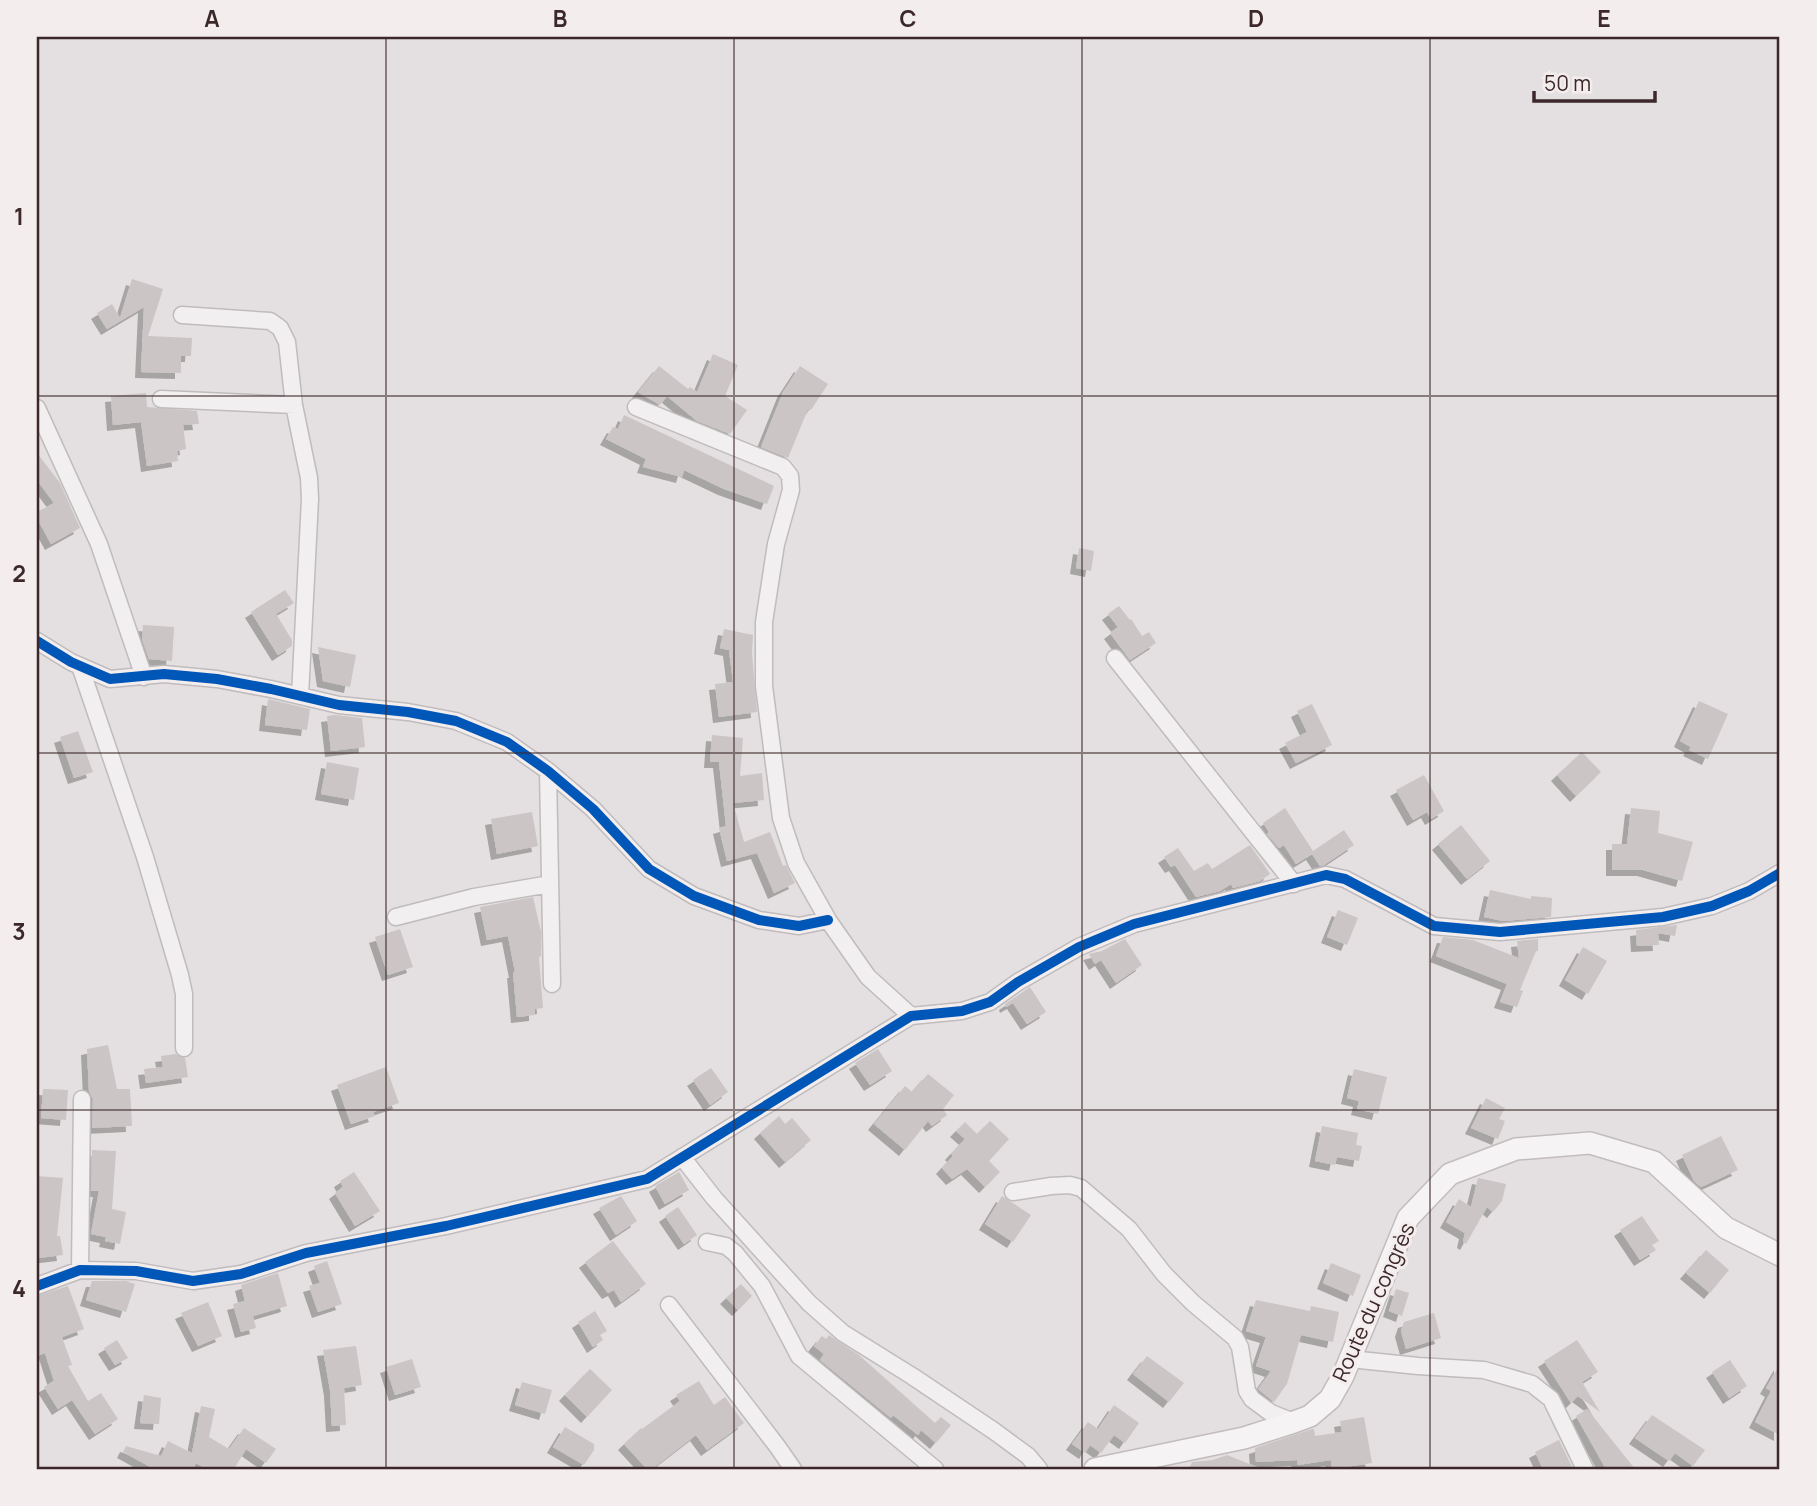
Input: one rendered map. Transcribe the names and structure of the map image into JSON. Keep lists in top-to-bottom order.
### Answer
{
  "streets": {
    "main road": ["Route du congrès"]
  },
  "scale_bar": "50 m",
  "grid": {
    "columns": [
      "A",
      "B",
      "C",
      "D",
      "E"
    ],
    "rows": [
      "1",
      "2",
      "3",
      "4"
    ]
  }
}
